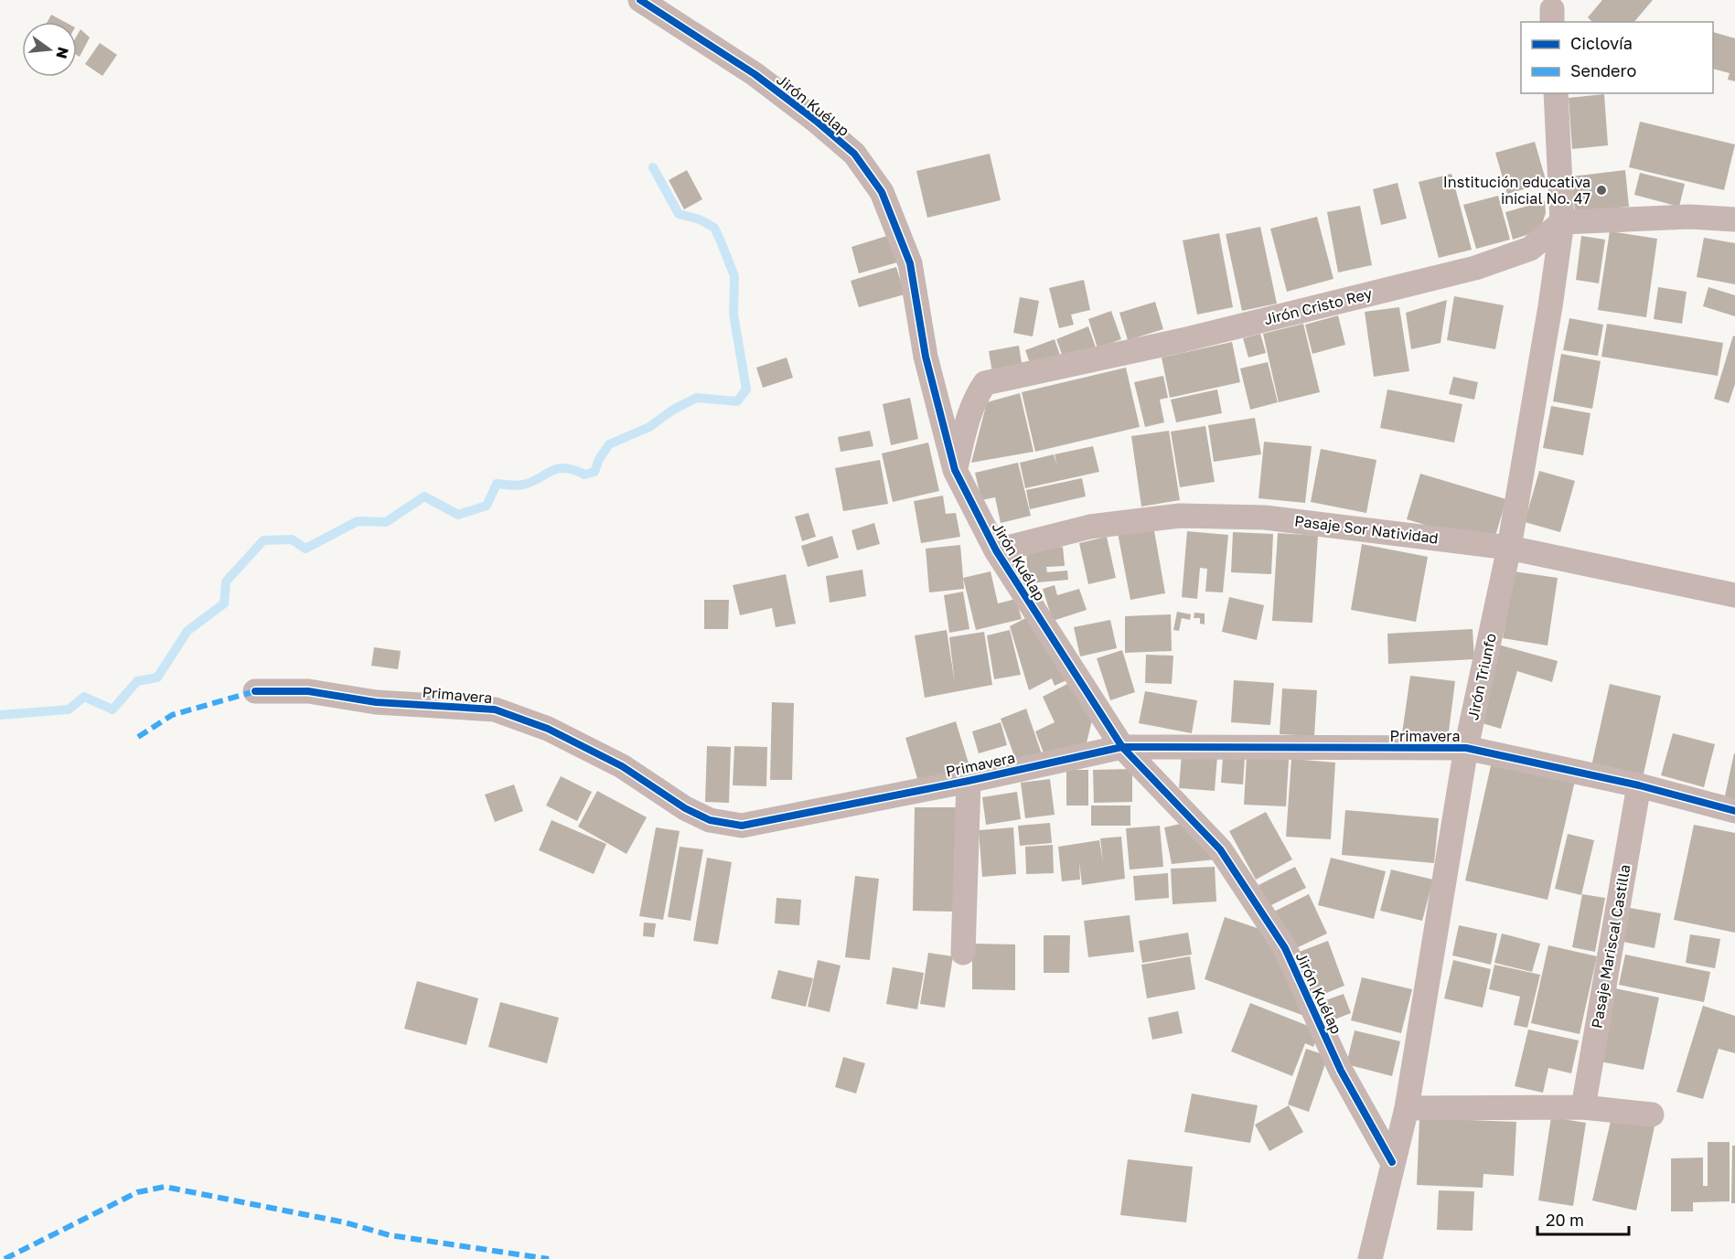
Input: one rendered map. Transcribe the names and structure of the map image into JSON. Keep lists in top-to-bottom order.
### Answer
{
  "streets": {
    "street": [
      "Jirón Kuélap",
      "Jirón Cristo Rey",
      "Pasaje Sor Natividad",
      "Jirón Triunfo",
      "Primavera",
      "Pasaje Mariscal Castilla"
    ]
  },
  "crossings": [
    ["Jirón Kuélap", "Jirón Cristo Rey"],
    ["Jirón Kuélap", "Pasaje Sor Natividad"],
    ["Jirón Kuélap", "Jirón Triunfo"],
    ["Jirón Kuélap", "Primavera"],
    ["Jirón Cristo Rey", "Jirón Triunfo"],
    ["Pasaje Sor Natividad", "Jirón Triunfo"],
    ["Jirón Triunfo", "Primavera"],
    ["Primavera", "Pasaje Mariscal Castilla"]
  ],
  "places": ["Institución educativa inicial No. 47"],
  "legend": ["Ciclovía", "Sendero"],
  "scale_bar": "20 m",
  "north": "right"
}
